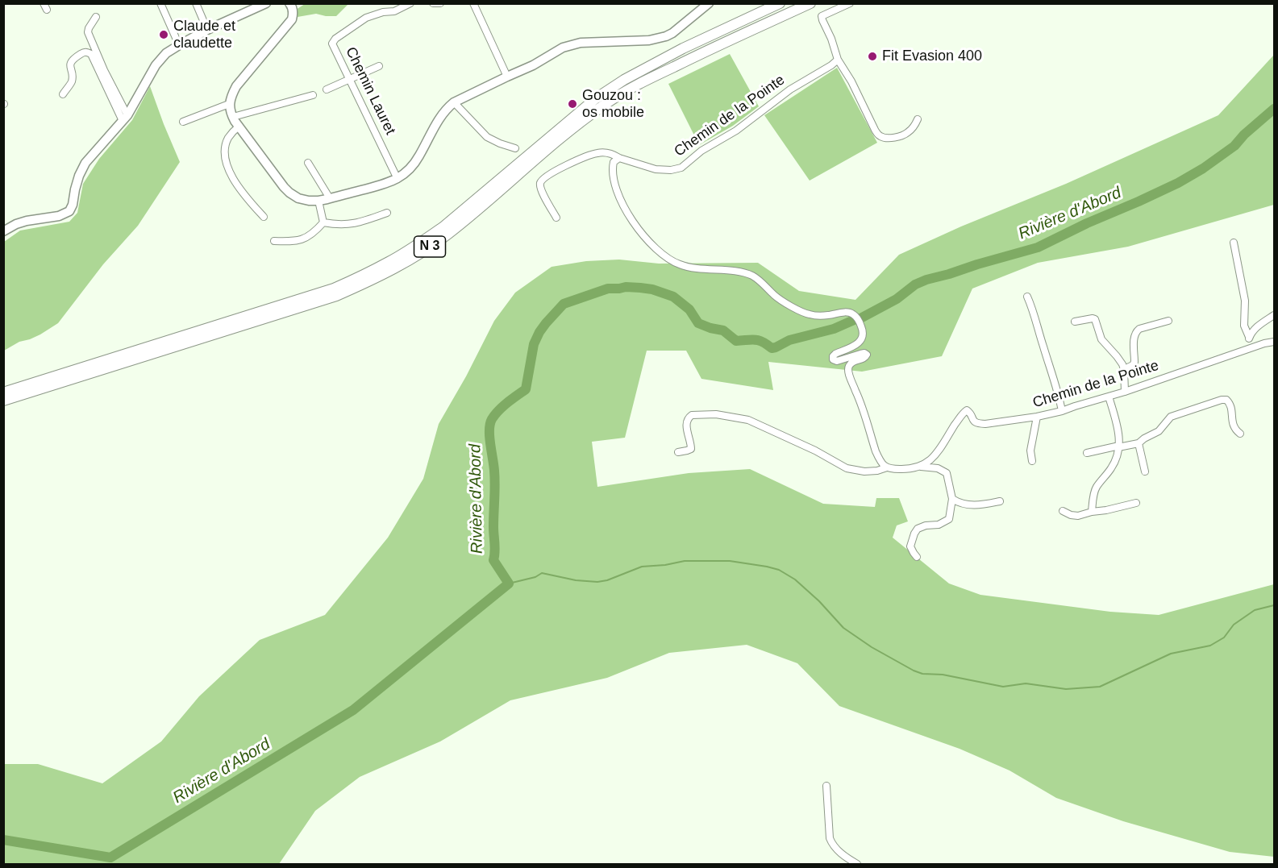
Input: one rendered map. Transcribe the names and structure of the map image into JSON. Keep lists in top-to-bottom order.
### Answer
{
  "streets": {
    "highway": ["N 3"],
    "street": ["Chemin Lauret", "Chemin de la Pointe"]
  },
  "water": ["Rivière d'Abord"],
  "places": ["Claude et claudette", "Fit Evasion 400", "Gouzou : os mobile"]
}
